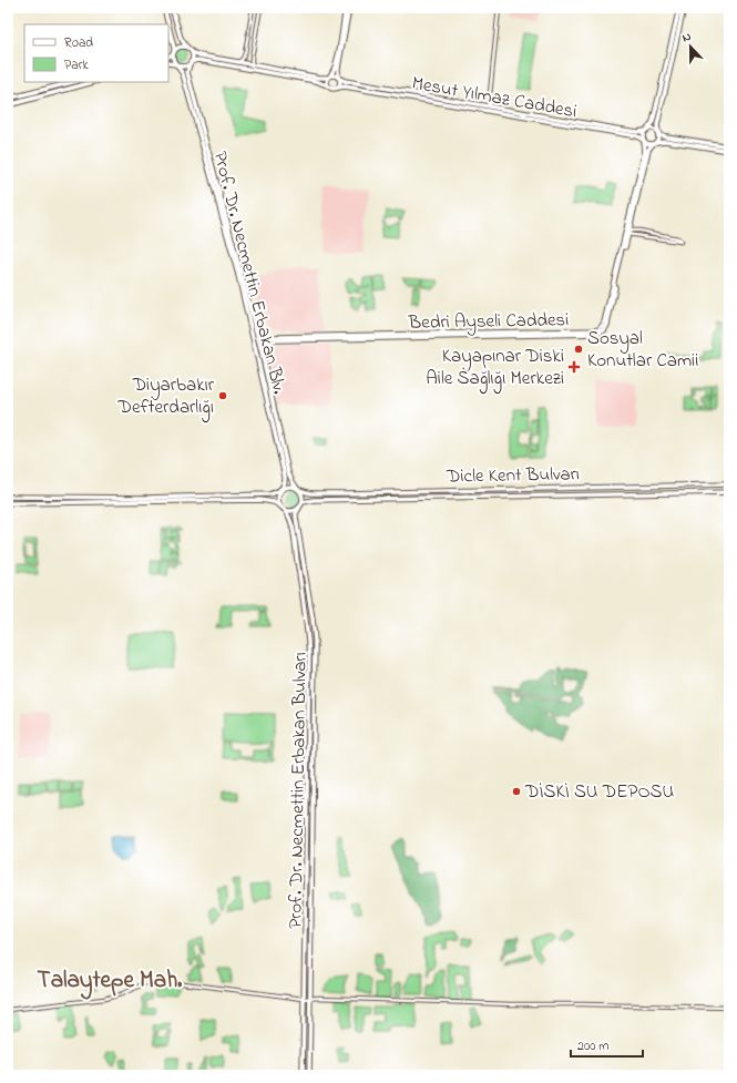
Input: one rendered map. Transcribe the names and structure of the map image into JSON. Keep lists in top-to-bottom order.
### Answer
{
  "streets": {
    "main road": [
      "Mesut Yılmaz Caddesi",
      "Prof. Dr. Necmettin Erbakan Blv.",
      "Bedri Ayseli Caddesi",
      "Dicle Kent Bulvarı",
      "Prof. Dr. Necmettin Erbakan Bulvarı"
    ]
  },
  "crossings": [
    ["Mesut Yılmaz Caddesi", "Bedri Ayseli Caddesi"],
    ["Prof. Dr. Necmettin Erbakan Blv.", "Bedri Ayseli Caddesi"],
    ["Prof. Dr. Necmettin Erbakan Blv.", "Dicle Kent Bulvarı"],
    ["Prof. Dr. Necmettin Erbakan Blv.", "Prof. Dr. Necmettin Erbakan Bulvarı"],
    ["Dicle Kent Bulvarı", "Prof. Dr. Necmettin Erbakan Bulvarı"]
  ],
  "districts": ["Talaytepe Mah."],
  "places": {
    "other": ["Sosyal Konutlar Camii", "Diyarbakır Defterdarlığı", "DİSKİ SU DEPOSU"],
    "health": ["Kayapınar Diski Aile Sağlığı Merkezi"]
  },
  "legend": ["Road", "Park"],
  "scale_bar": "200 m",
  "north": "top"
}
